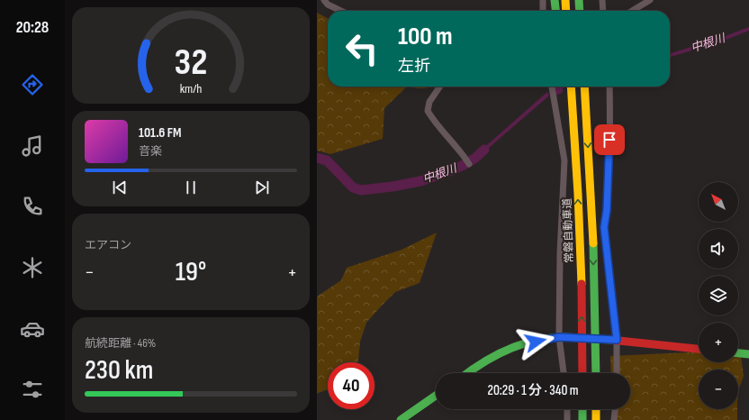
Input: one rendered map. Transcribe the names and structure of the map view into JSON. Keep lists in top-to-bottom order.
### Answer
{
  "streets": {
    "main road": ["常磐自動車道"]
  },
  "water": ["中根川"],
  "north": "top left",
  "page": {
    "tabs": "20:28",
    "turn": ["100 m", "左折"],
    "song": ["101.6 FM", "音楽"],
    "map_buttons": ["+", "−"],
    "tile": [
      "エアコン",
      ["航続距離 · 46%", "230 km"]
    ],
    "heat": ["−", "19°", "+"],
    "limit": "40",
    "trip": "20:29 · 1 分 · 340 m",
    "gauge": ["32", "km/h"]
  }
}
